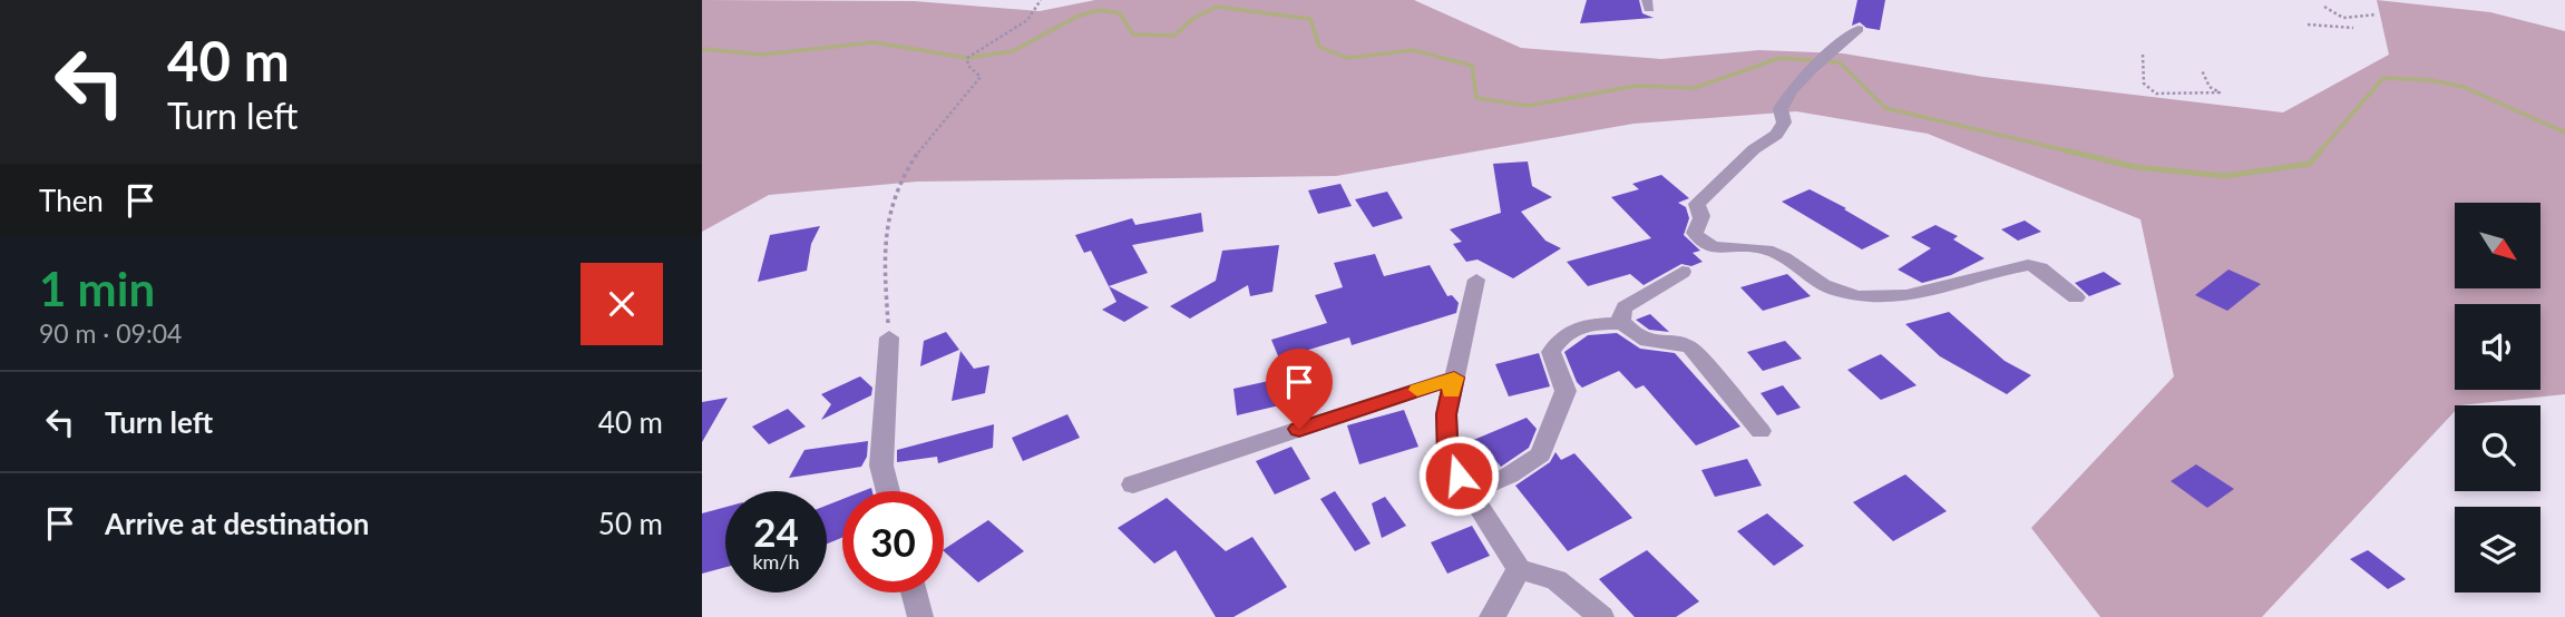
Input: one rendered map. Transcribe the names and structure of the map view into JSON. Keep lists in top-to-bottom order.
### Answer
{
  "north": "bottom right",
  "page": {
    "turn": ["40 m", "Turn left"],
    "then": "Then",
    "heading": ["1 min", "90 m · 09:04"],
    "list": [
      {
        "name": "Turn left",
        "value": "40 m"
      },
      {
        "name": "Arrive at destination",
        "value": "50 m"
      }
    ],
    "speed": "24 km/h",
    "limit": "30"
  }
}
